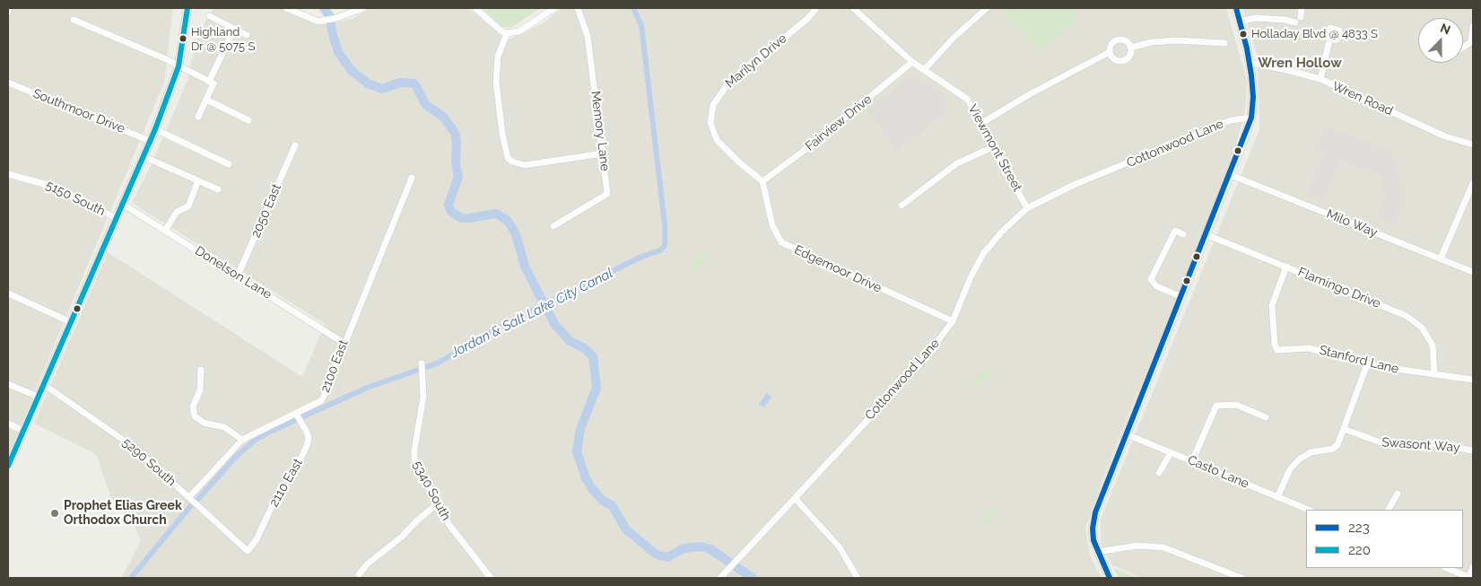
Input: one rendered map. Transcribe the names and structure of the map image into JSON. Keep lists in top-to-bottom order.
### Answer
{
  "streets": {
    "street": [
      "Marilyn Drive",
      "Wren Road",
      "Southmoor Drive",
      "Fairview Drive",
      "Memory Lane",
      "Cottonwood Lane",
      "Viewmont Street",
      "5150 South",
      "2050 East",
      "Milo Way",
      "Edgemoor Drive",
      "Donelson Lane",
      "Flamingo Drive",
      "Stanford Lane",
      "2100 East",
      "Swasont Way",
      "5290 South",
      "Casto Lane",
      "2110 East",
      "5340 South"
    ]
  },
  "crossings": [
    ["Marilyn Drive", "Fairview Drive"],
    ["Marilyn Drive", "Edgemoor Drive"],
    ["Fairview Drive", "Viewmont Street"],
    ["Fairview Drive", "Edgemoor Drive"],
    ["Cottonwood Lane", "Viewmont Street"],
    ["Cottonwood Lane", "Edgemoor Drive"],
    ["2050 East", "Donelson Lane"],
    ["Donelson Lane", "2100 East"],
    ["Flamingo Drive", "Stanford Lane"],
    ["2100 East", "5290 South"],
    ["2100 East", "2110 East"],
    ["5290 South", "2110 East"]
  ],
  "districts": ["Wren Hollow"],
  "water": ["Jordan & Salt Lake City Canal"],
  "places": ["Holladay Blvd @ 4833 S", "Highland Dr @ 5075 S", "Prophet Elias Greek Orthodox Church"],
  "lines": ["transit line 223", "transit line 220"],
  "legend": ["223", "220"],
  "north": "top"
}
